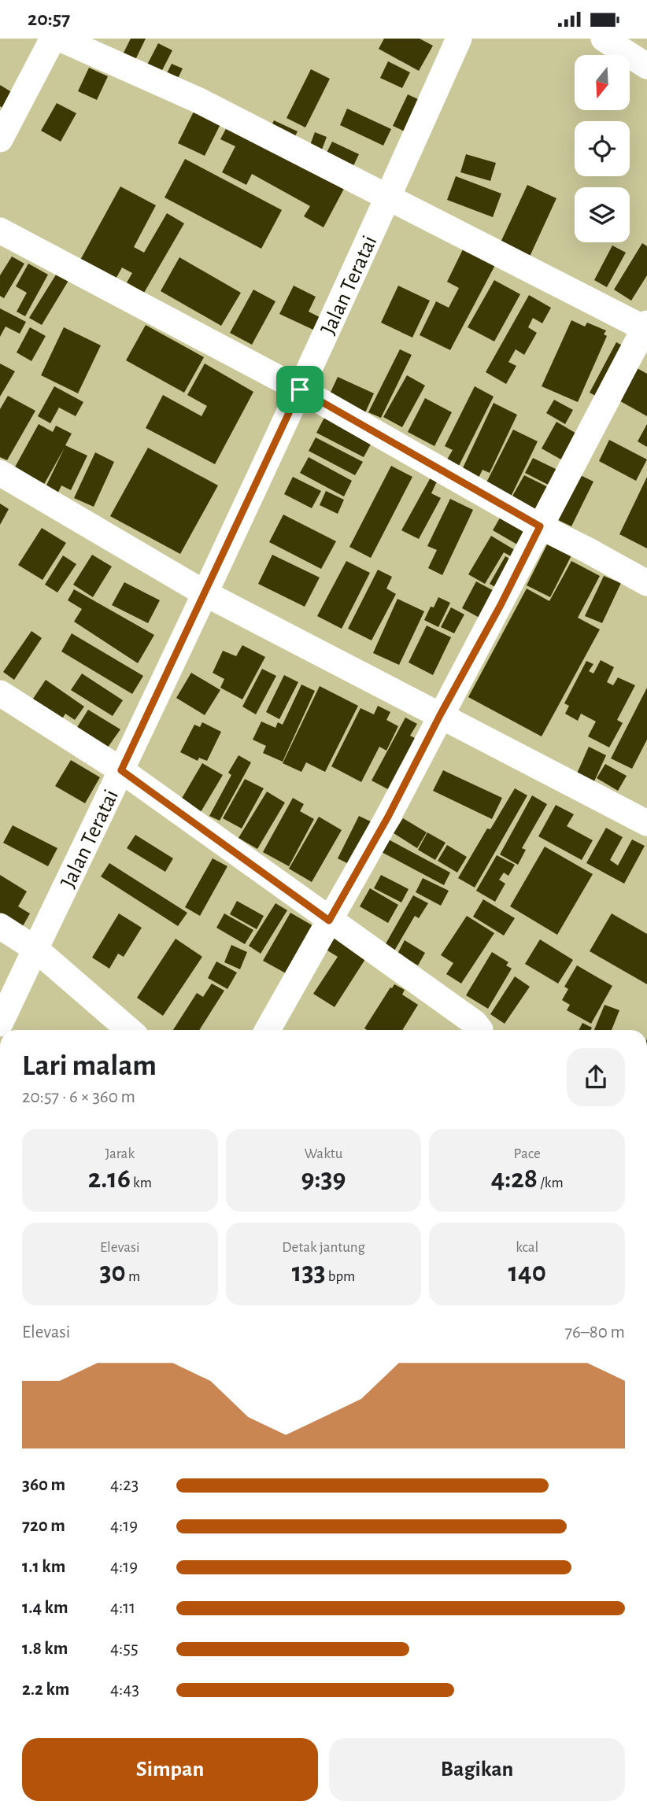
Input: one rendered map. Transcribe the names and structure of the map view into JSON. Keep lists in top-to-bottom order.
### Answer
{
  "streets": {
    "street": ["Jalan Teratai"]
  },
  "north": "bottom",
  "page": {
    "status": "20:57",
    "heading": ["Lari malam", "20:57 · 6 × 360 m"],
    "stats": [
      ["Jarak", "2.16 km"],
      ["Waktu", "9:39"],
      ["Pace", "4:28 /km"],
      ["Elevasi", "30 m"],
      ["Detak jantung", "133 bpm"],
      ["kcal", "140"]
    ],
    "chart": ["Elevasi", "76–80 m"],
    "list": [
      {
        "name": "360 m",
        "note": "4:23"
      },
      {
        "name": "720 m",
        "note": "4:19"
      },
      {
        "name": "1.1 km",
        "note": "4:19"
      },
      {
        "name": "1.4 km",
        "note": "4:11"
      },
      {
        "name": "1.8 km",
        "note": "4:55"
      },
      {
        "name": "2.2 km",
        "note": "4:43"
      }
    ],
    "buttons": ["Simpan", "Bagikan"]
  }
}
